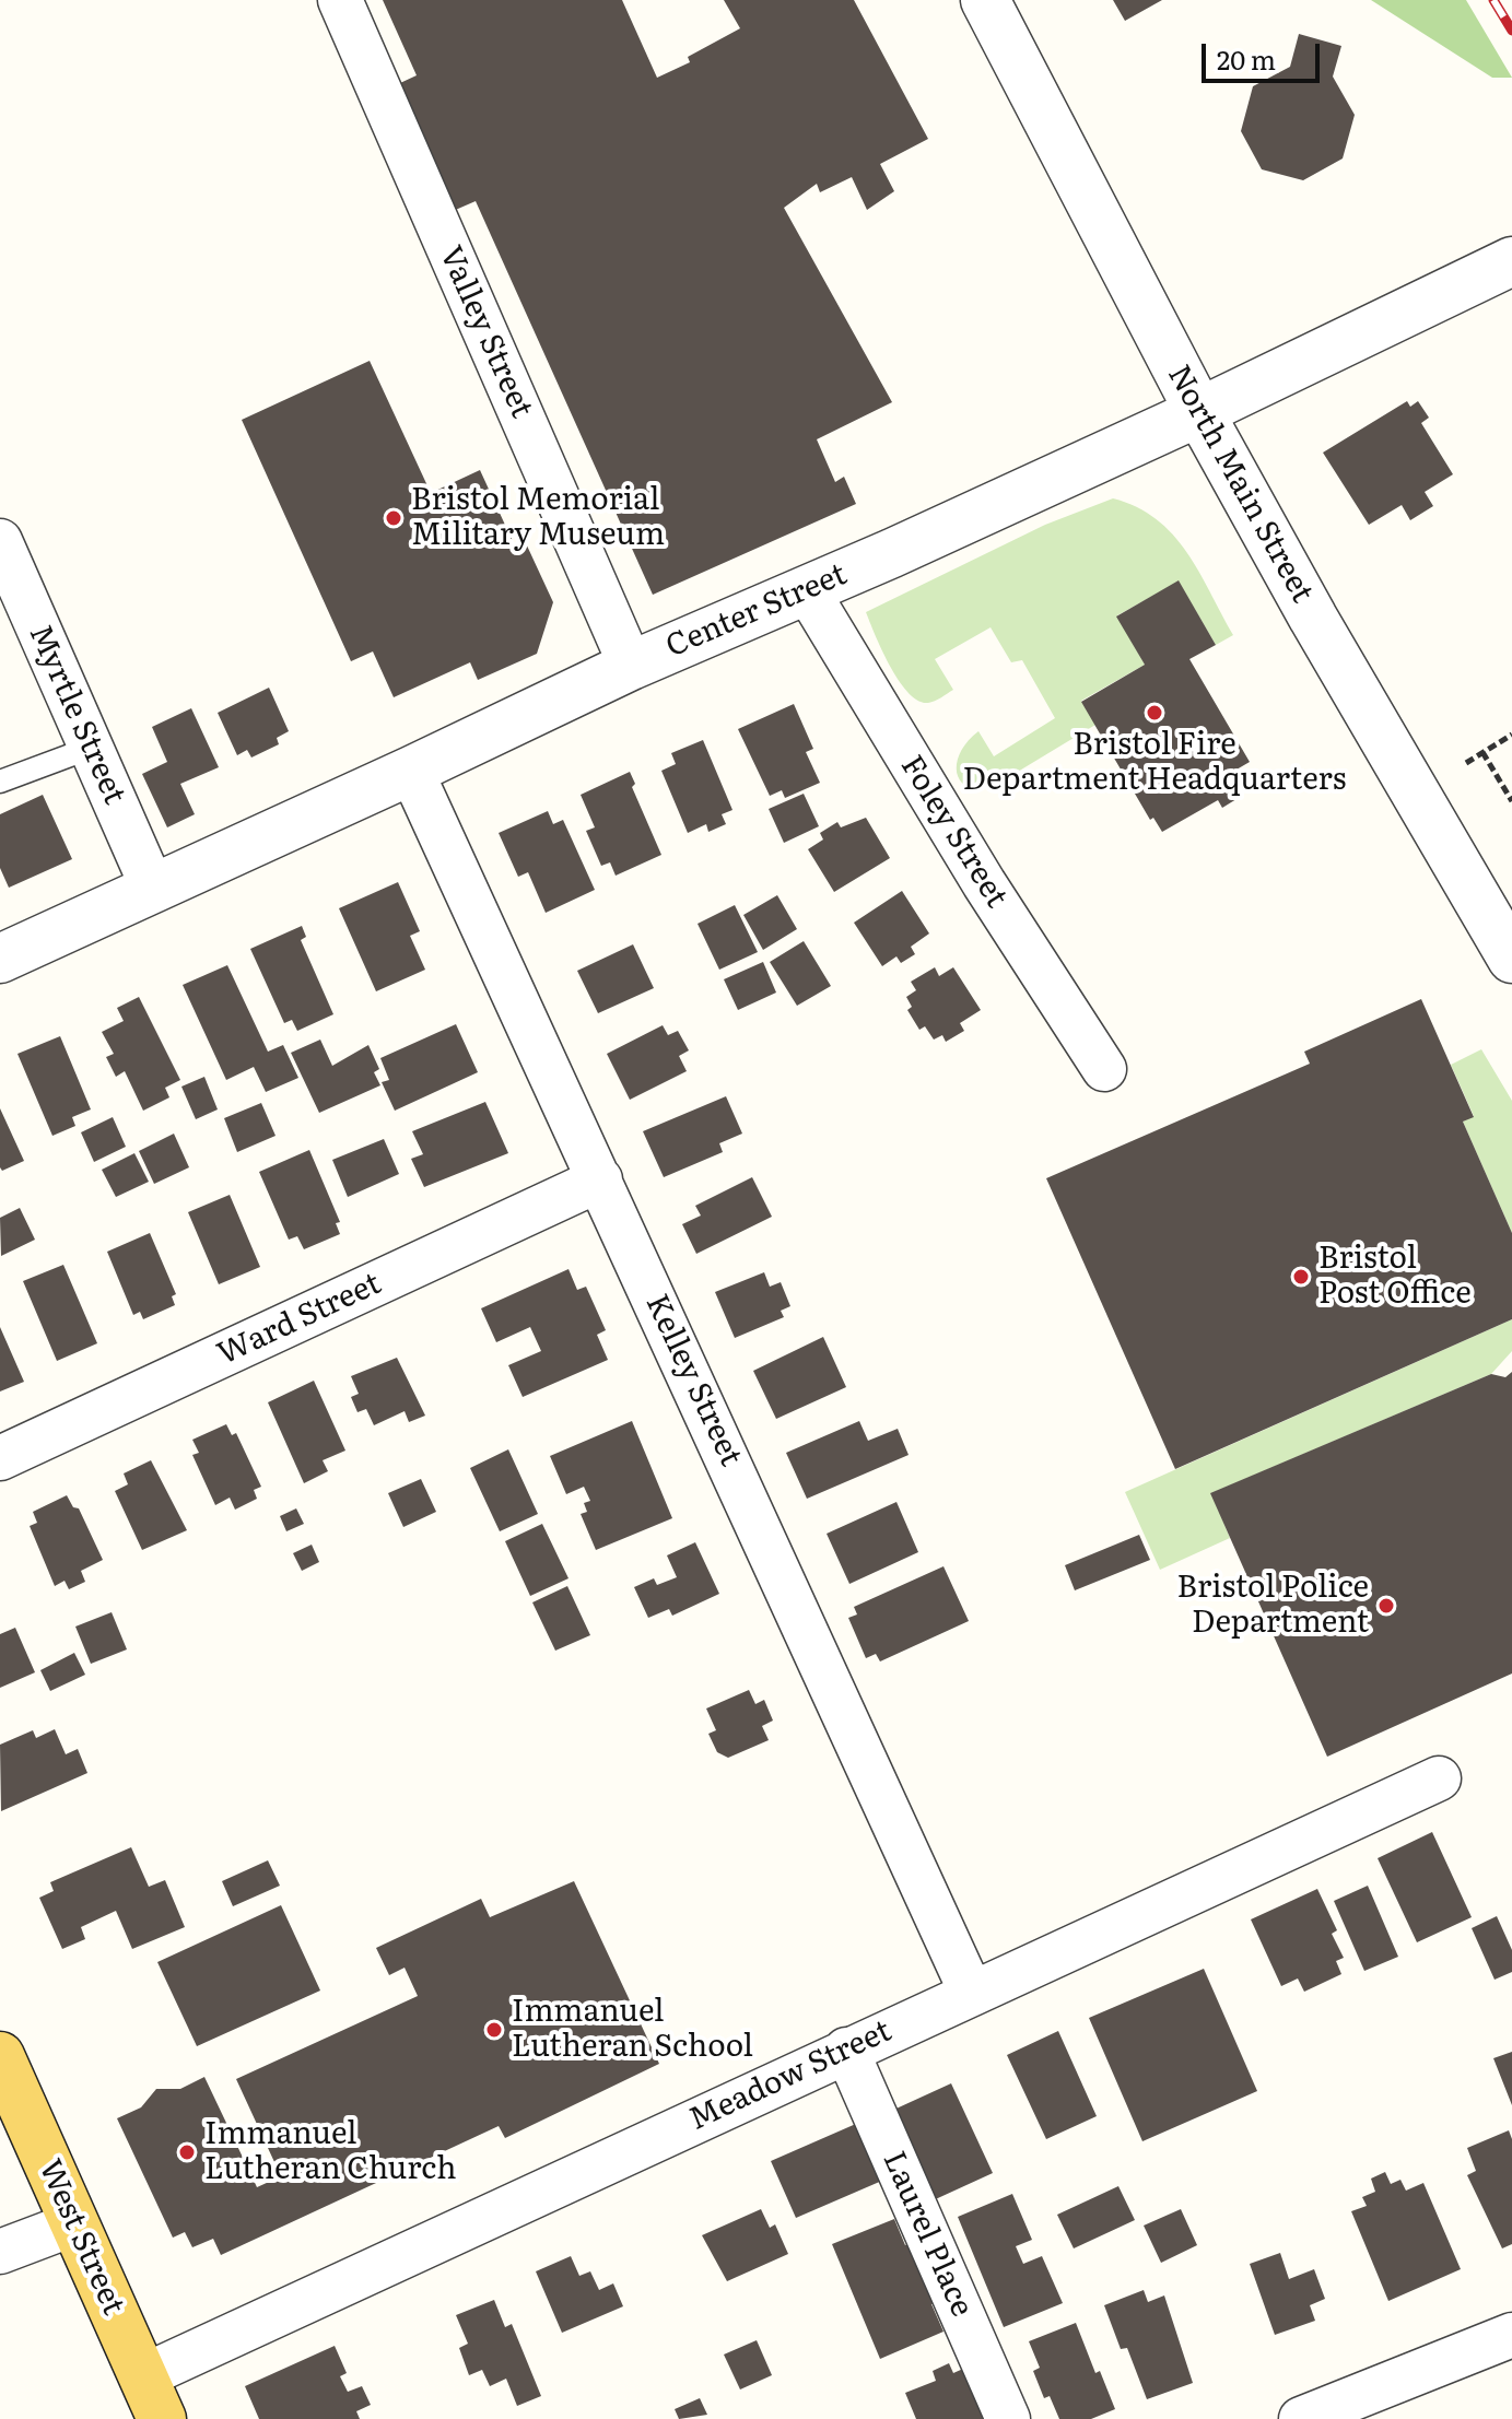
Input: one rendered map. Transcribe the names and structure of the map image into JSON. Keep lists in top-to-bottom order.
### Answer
{
  "streets": {
    "main road": ["West Street"],
    "street": [
      "Valley Street",
      "North Main Street",
      "Center Street",
      "Myrtle Street",
      "Foley Street",
      "Ward Street",
      "Kelley Street",
      "Meadow Street",
      "Laurel Place"
    ]
  },
  "crossings": [
    ["Valley Street", "Center Street"],
    ["North Main Street", "Center Street"],
    ["Center Street", "Myrtle Street"],
    ["Center Street", "Foley Street"],
    ["Center Street", "Kelley Street"],
    ["Ward Street", "Kelley Street"],
    ["Kelley Street", "Meadow Street"],
    ["Meadow Street", "Laurel Place"],
    ["Meadow Street", "West Street"]
  ],
  "places": [
    "Bristol Memorial Military Museum",
    "Bristol Fire Department Headquarters",
    "Bristol Post Office",
    "Bristol Police Department",
    "Immanuel Lutheran School",
    "Immanuel Lutheran Church"
  ],
  "scale_bar": "20 m"
}
